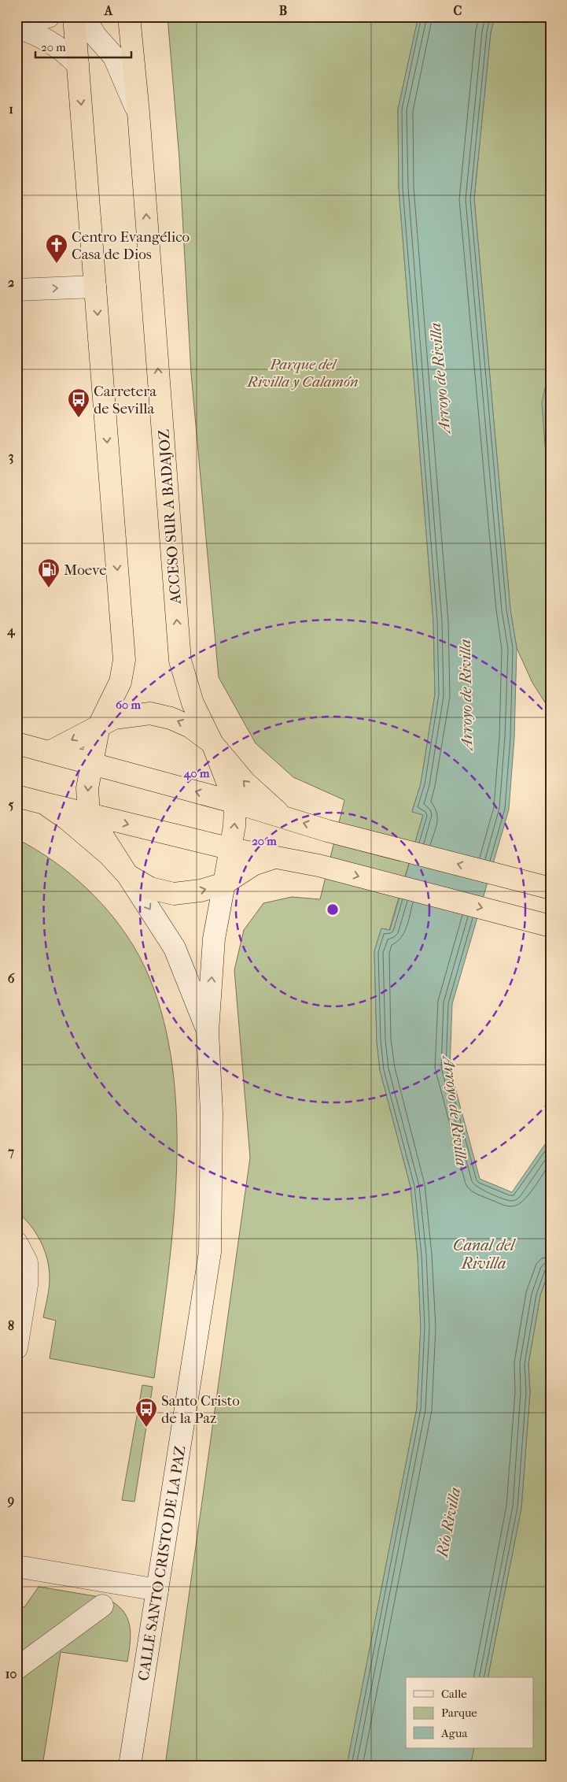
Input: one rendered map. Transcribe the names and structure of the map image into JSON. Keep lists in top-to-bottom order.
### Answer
{
  "streets": {
    "highway": ["ACCESO SUR A BADAJOZ"],
    "street": ["CALLE SANTO CRISTO DE LA PAZ"]
  },
  "water": ["Arroyo de Rivilla", "Canal del Rivilla", "Río Rivilla"],
  "parks": ["Parque del Rivilla y Calamón"],
  "places": {
    "church": ["Centro Evangélico Casa de Dios"],
    "bus stop": ["Carretera de Sevilla", "Santo Cristo de la Paz"],
    "fuel station": ["Moeve"]
  },
  "legend": ["Calle", "Parque", "Agua"],
  "scale_bar": "20 m",
  "grid": {
    "columns": ["A", "B", "C"],
    "rows": [
      "1",
      "2",
      "3",
      "4",
      "5",
      "6",
      "7",
      "8",
      "9",
      "10"
    ]
  },
  "rings": ["60 m", "40 m", "20 m"]
}
